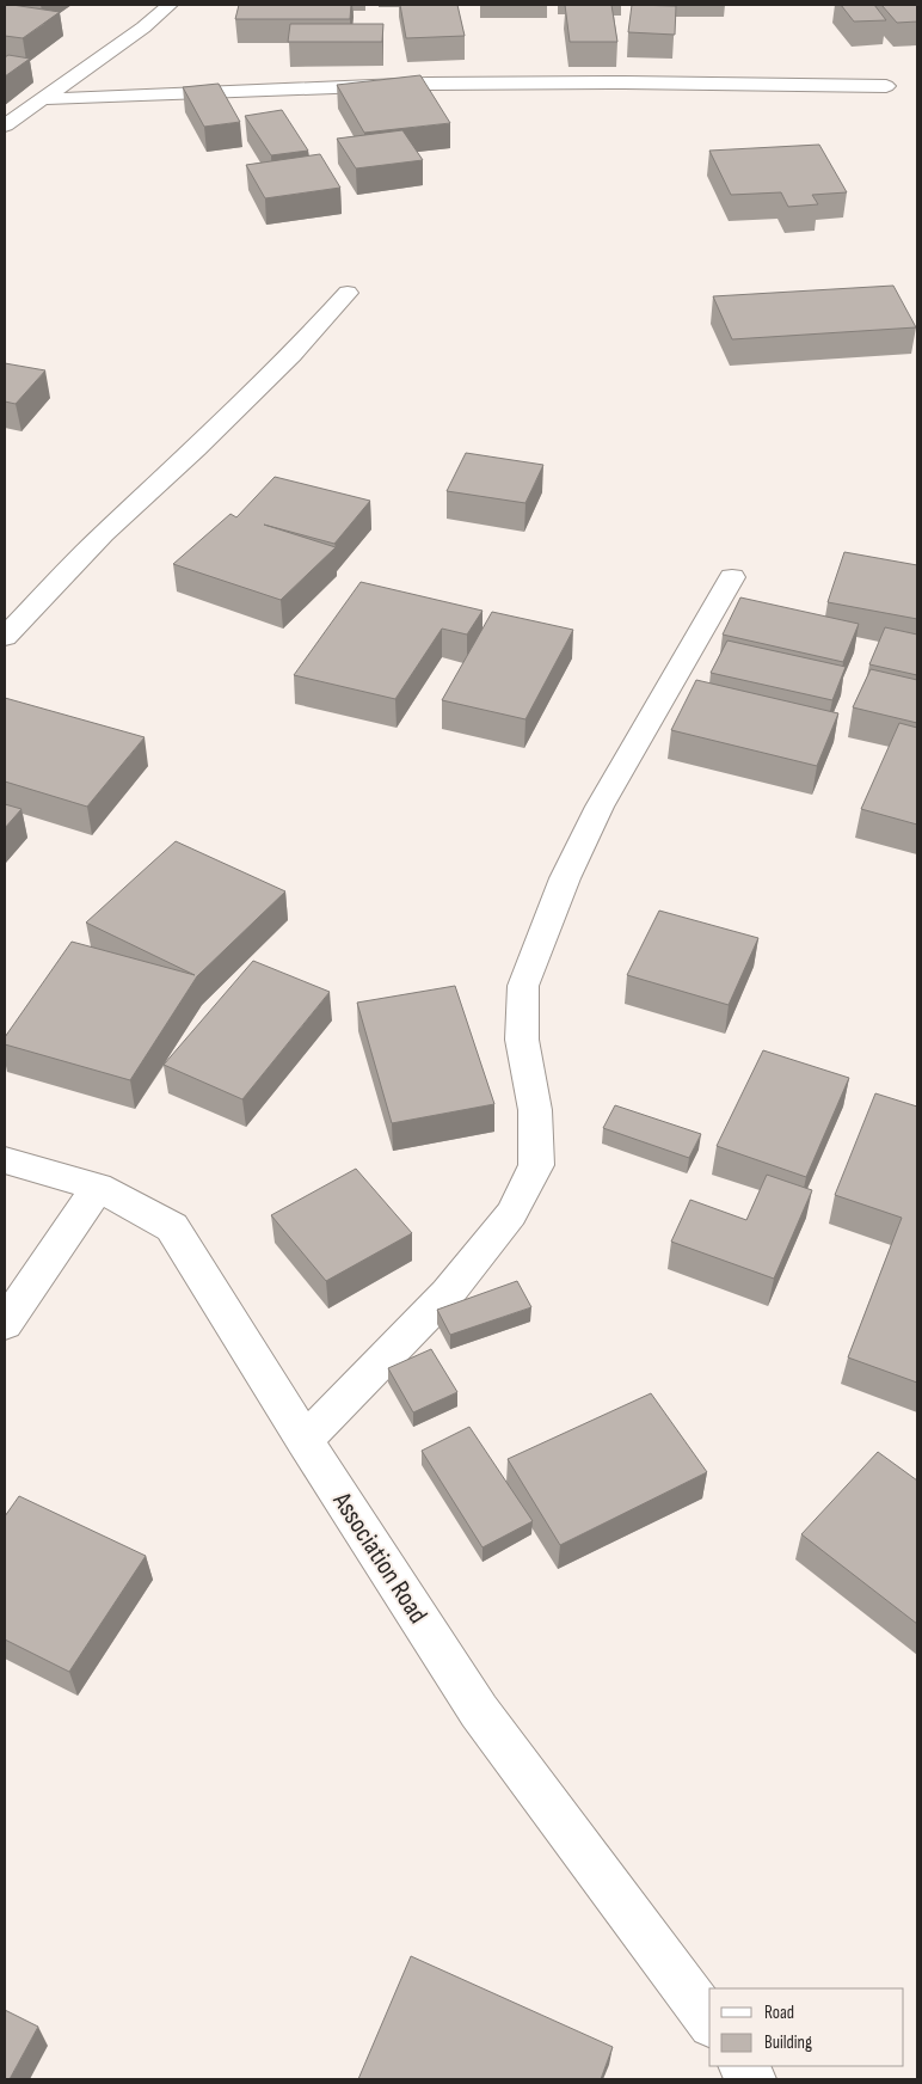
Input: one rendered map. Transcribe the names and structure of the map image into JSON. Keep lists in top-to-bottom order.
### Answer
{
  "streets": {
    "street": ["Association Road"]
  },
  "legend": ["Road", "Building"]
}
